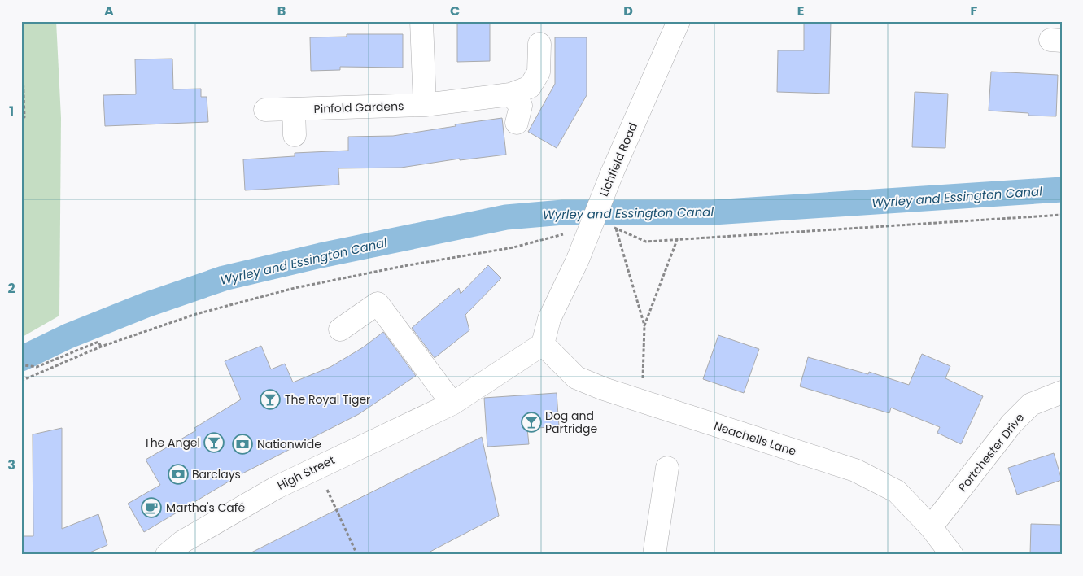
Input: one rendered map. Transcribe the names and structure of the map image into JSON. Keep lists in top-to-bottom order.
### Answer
{
  "streets": {
    "street": [
      "Pinfold Gardens",
      "Lichfield Road",
      "Neachells Lane",
      "Portchester Drive",
      "High Street"
    ]
  },
  "crossings": [
    ["Lichfield Road", "Neachells Lane"],
    ["Lichfield Road", "High Street"],
    ["Neachells Lane", "Portchester Drive"],
    ["Neachells Lane", "High Street"]
  ],
  "water": ["Wyrley and Essington Canal"],
  "places": {
    "bar": ["The Royal Tiger", "Dog and Partridge", "The Angel"],
    "bank": ["Nationwide", "Barclays"],
    "cafe": ["Martha's Café"]
  },
  "grid": {
    "columns": [
      "A",
      "B",
      "C",
      "D",
      "E",
      "F"
    ],
    "rows": ["1", "2", "3"]
  }
}
